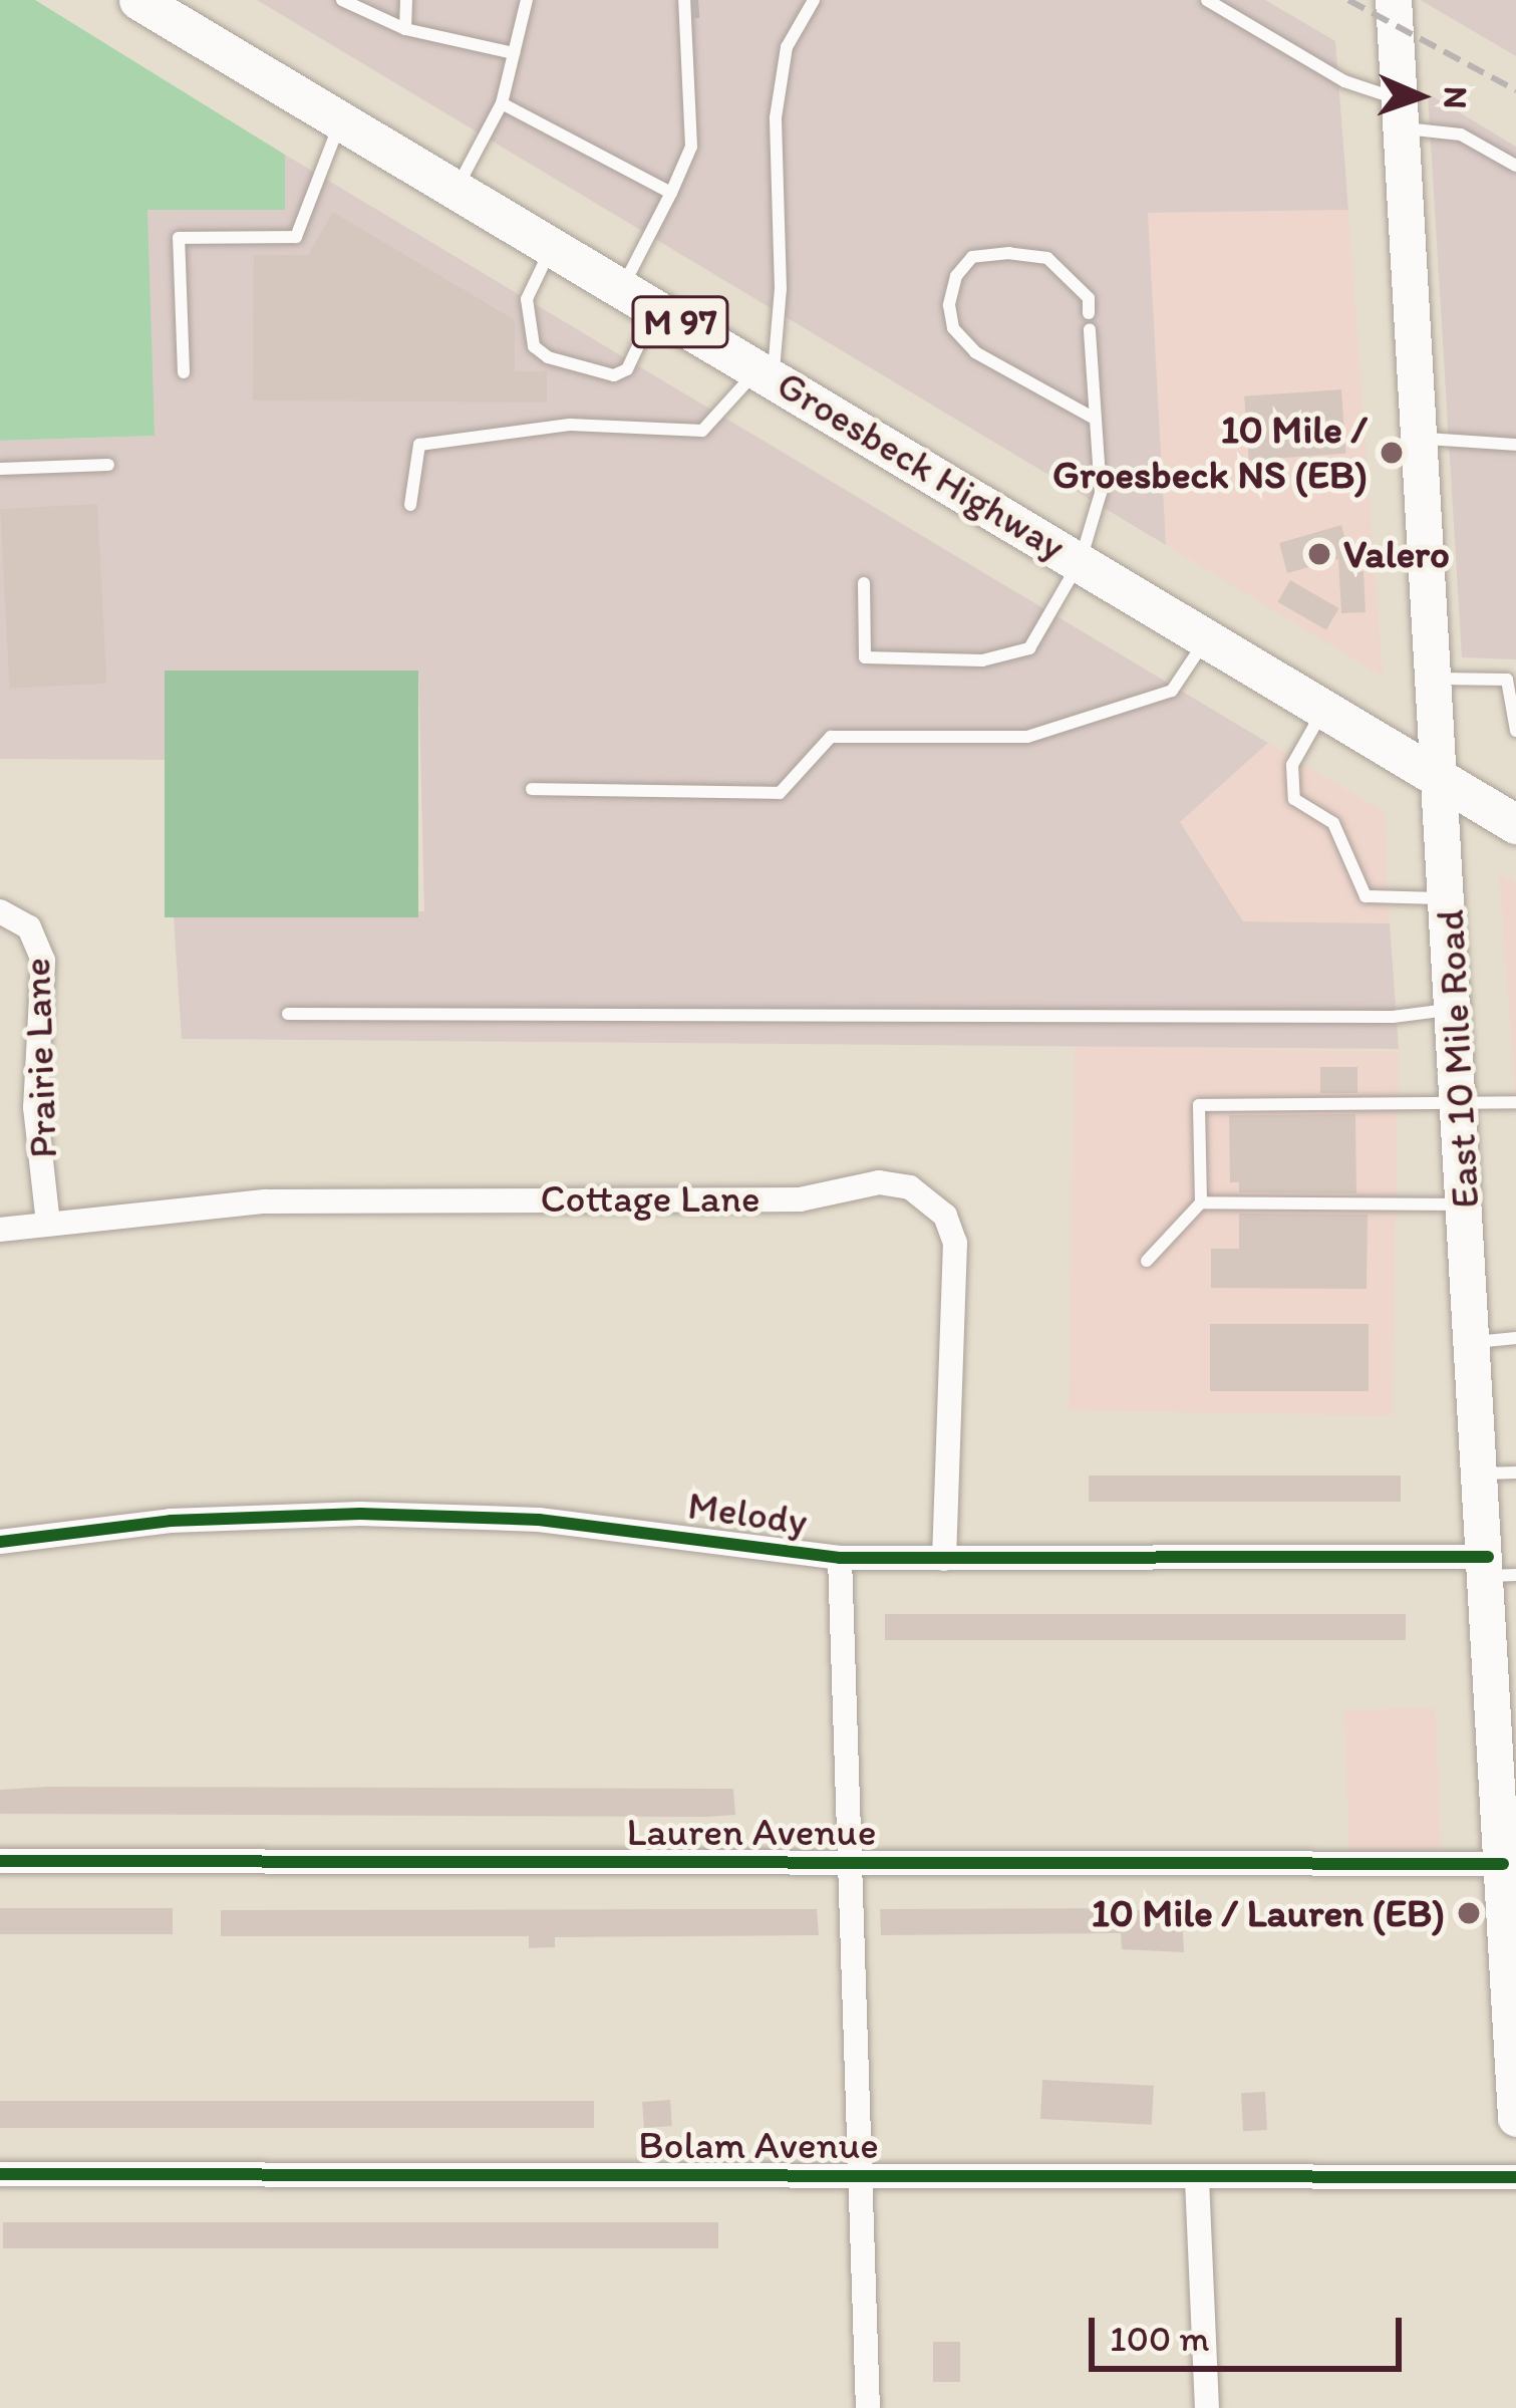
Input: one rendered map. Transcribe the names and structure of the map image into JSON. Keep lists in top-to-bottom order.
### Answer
{
  "streets": {
    "main road": ["M 97", "Groesbeck Highway", "East 10 Mile Road"],
    "street": [
      "Prairie Lane",
      "Cottage Lane",
      "Melody",
      "Lauren Avenue",
      "Bolam Avenue"
    ]
  },
  "crossings": [
    ["Groesbeck Highway", "East 10 Mile Road"],
    ["Prairie Lane", "Cottage Lane"],
    ["East 10 Mile Road", "Melody"],
    ["East 10 Mile Road", "Lauren Avenue"],
    ["Cottage Lane", "Melody"]
  ],
  "places": ["10 Mile / Groesbeck NS (EB)", "Valero", "10 Mile / Lauren (EB)"],
  "scale_bar": "100 m",
  "north": "right"
}
